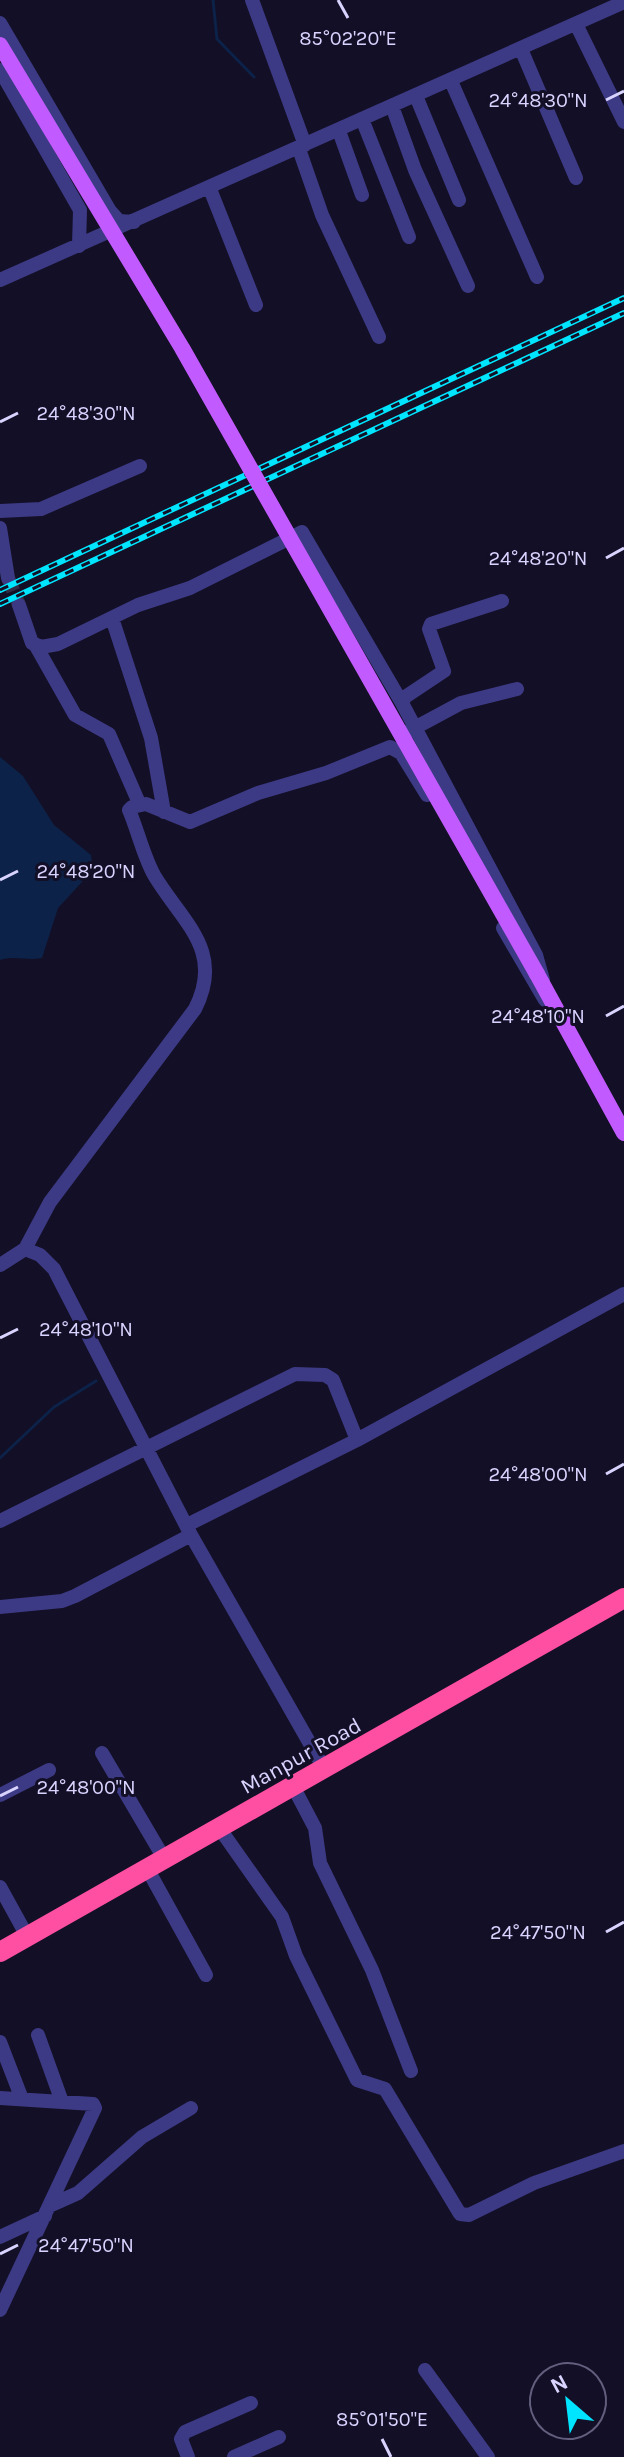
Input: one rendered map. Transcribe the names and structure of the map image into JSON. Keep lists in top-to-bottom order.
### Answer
{
  "streets": {
    "highway": ["Manpur Road"]
  },
  "north": "top left",
  "coordinates": [
    "85°02'20\"E",
    "24°48'30\"N",
    "24°48'20\"N",
    "24°48'10\"N",
    "24°48'00\"N",
    "24°47'50\"N",
    "85°01'50\"E"
  ]
}
